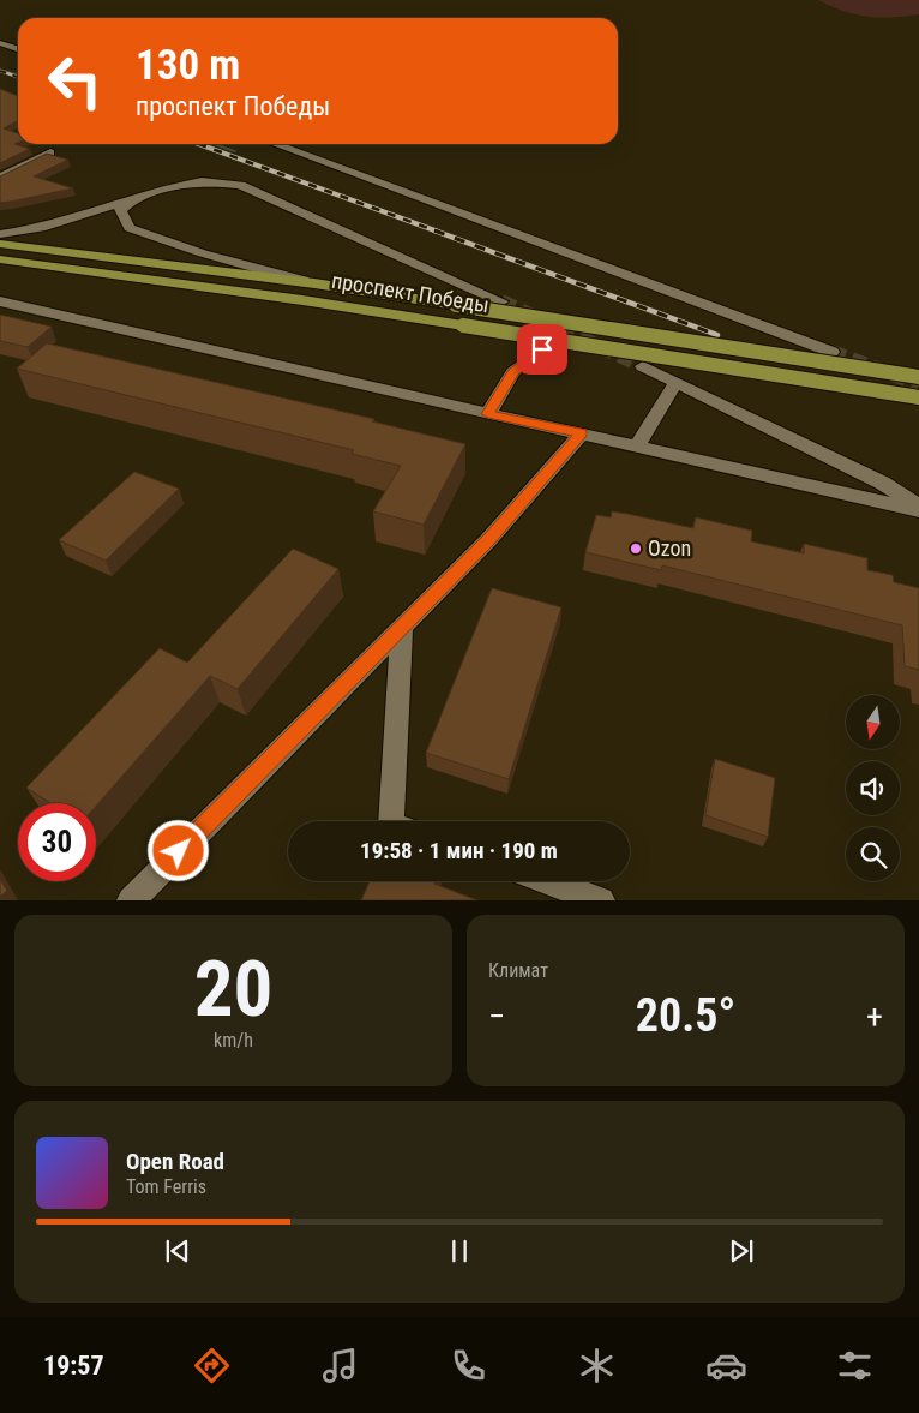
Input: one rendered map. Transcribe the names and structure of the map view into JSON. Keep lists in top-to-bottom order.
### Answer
{
  "streets": {
    "main road": ["проспект Победы"]
  },
  "places": ["Ozon"],
  "north": "bottom",
  "page": {
    "turn": ["130 m", "проспект Победы"],
    "limit": "30",
    "trip": "19:58 · 1 мин · 190 m",
    "tile": [
      ["20", "km/h"],
      "Климат"
    ],
    "heat": ["−", "20.5°", "+"],
    "song": ["Open Road", "Tom Ferris"],
    "tabs": "19:57"
  }
}
